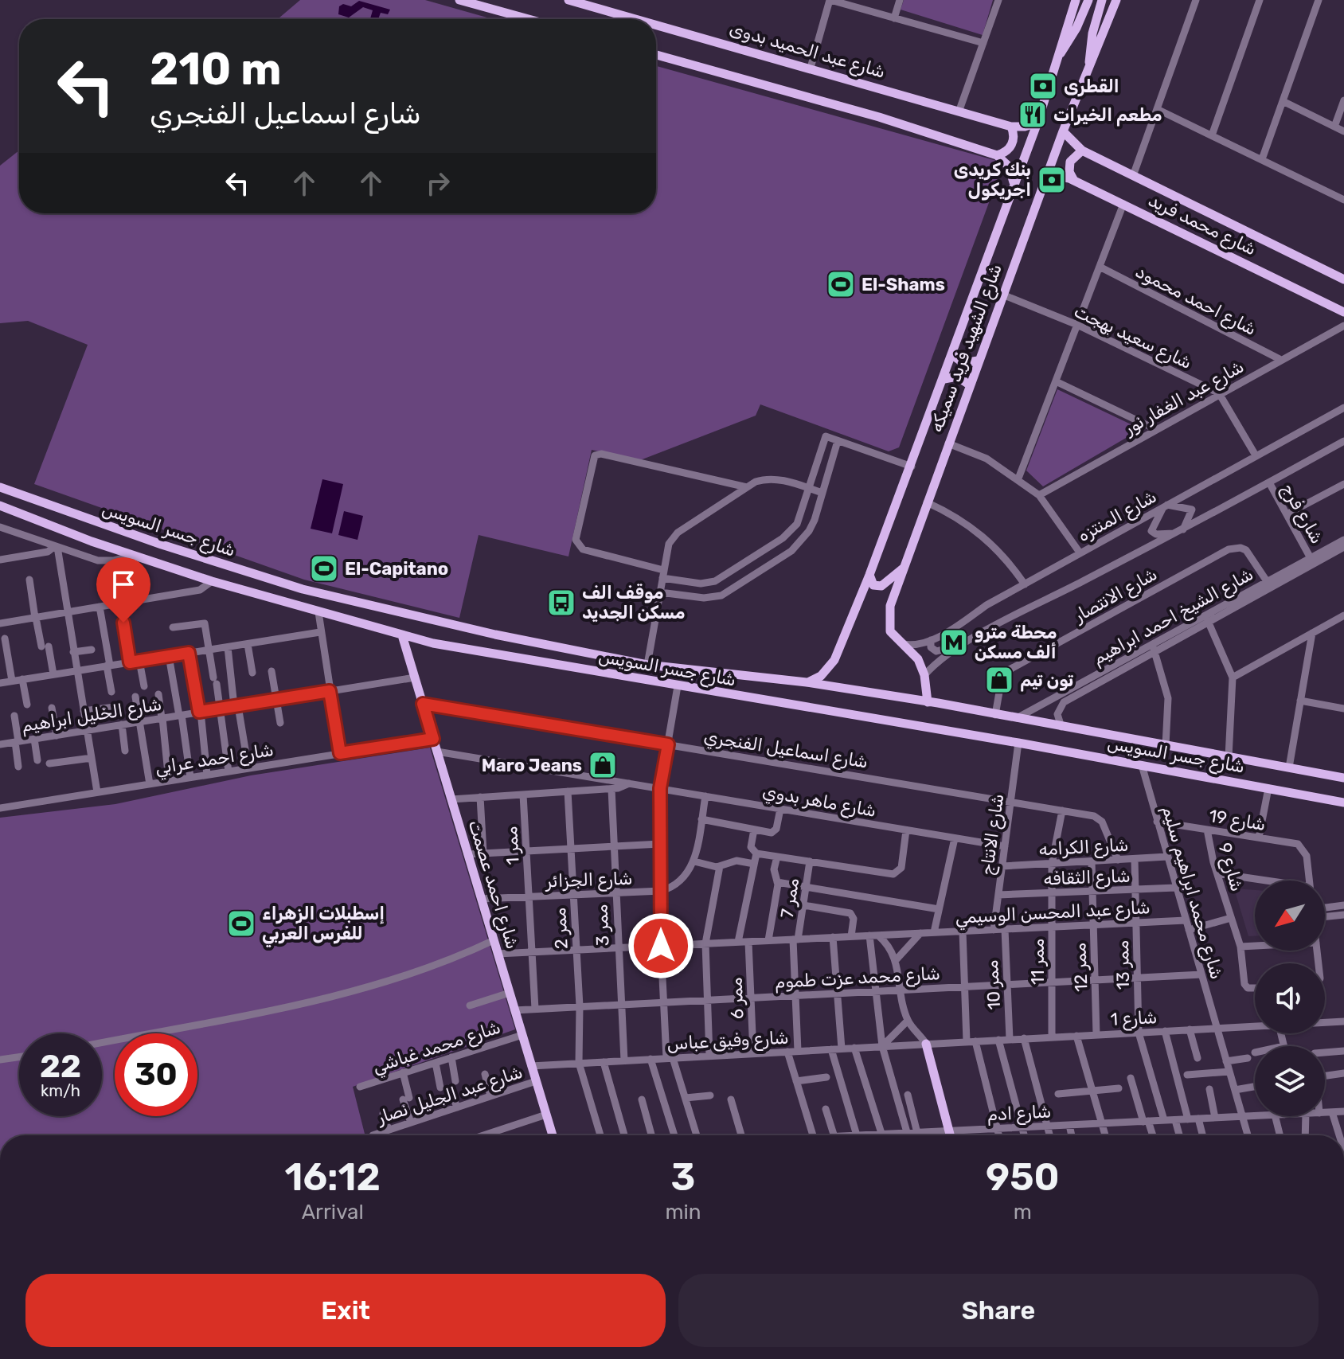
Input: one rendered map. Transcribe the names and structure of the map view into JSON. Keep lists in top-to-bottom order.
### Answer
{
  "streets": {
    "main road": [
      "شارع عبد الحميد بدوى",
      "شارع محمد فريد",
      "شارع الشهيد فريد سميكه",
      "شارع جسر السويس",
      "شارع احمد عصمت"
    ],
    "street": [
      "شارع احمد محمود",
      "شارع سعيد بهجت",
      "شارع عبد الغفار نور",
      "شارع فرج",
      "شارع المنتزه",
      "شارع الانتصار",
      "شارع الشيخ احمد ابراهيم",
      "شارع الخليل ابراهيم",
      "شارع اسماعيل الفنجري",
      "شارع احمد عرابي",
      "شارع ماهر بدوي",
      "شارع 19",
      "شارع الانتاج",
      "ممر 1",
      "شارع الكرامه",
      "شارع 9",
      "شارع الثقافه",
      "شارع الجزائر",
      "شارع محمد ابراهيم سليم",
      "ممر 7",
      "شارع عبد المحسن الوسيمي",
      "ممر 3",
      "ممر 2",
      "ممر 11",
      "ممر 13",
      "ممر 12",
      "شارع محمد عزت طموم",
      "ممر 10",
      "ممر 6",
      "شارع 1",
      "شارع وفيق عباس",
      "شارع محمد غباشي",
      "شارع عبد الجليل نصار",
      "شارع ادم"
    ]
  },
  "crossings": [
    ["شارع عبد الحميد بدوى", "شارع الشهيد فريد سميكه"],
    ["شارع محمد فريد", "شارع الشهيد فريد سميكه"],
    ["شارع احمد محمود", "شارع عبد الغفار نور"],
    ["شارع سعيد بهجت", "شارع الشهيد فريد سميكه"],
    ["شارع سعيد بهجت", "شارع عبد الغفار نور"],
    ["شارع الشهيد فريد سميكه", "شارع المنتزه"],
    ["شارع الشهيد فريد سميكه", "شارع جسر السويس"],
    ["شارع فرج", "شارع الشيخ احمد ابراهيم"],
    ["شارع جسر السويس", "شارع الانتصار"],
    ["شارع جسر السويس", "شارع الشيخ احمد ابراهيم"],
    ["شارع جسر السويس", "شارع الانتاج"],
    ["شارع جسر السويس", "شارع احمد عصمت"],
    ["شارع جسر السويس", "شارع محمد ابراهيم سليم"],
    ["شارع الانتصار", "شارع الشيخ احمد ابراهيم"],
    ["شارع الخليل ابراهيم", "شارع احمد عصمت"],
    ["شارع اسماعيل الفنجري", "شارع الانتاج"],
    ["شارع اسماعيل الفنجري", "شارع الكرامه"],
    ["شارع اسماعيل الفنجري", "شارع احمد عصمت"],
    ["شارع اسماعيل الفنجري", "ممر 11"],
    ["شارع احمد عرابي", "شارع احمد عصمت"],
    ["شارع ماهر بدوي", "شارع الانتاج"],
    ["شارع ماهر بدوي", "ممر 1"],
    ["شارع ماهر بدوي", "شارع احمد عصمت"],
    ["شارع ماهر بدوي", "ممر 3"],
    ["شارع ماهر بدوي", "ممر 2"],
    ["شارع 19", "شارع 9"],
    ["شارع 19", "شارع محمد ابراهيم سليم"],
    ["شارع الانتاج", "شارع الكرامه"],
    ["شارع الانتاج", "شارع الثقافه"],
    ["شارع الانتاج", "شارع عبد المحسن الوسيمي"],
    ["ممر 1", "شارع الجزائر"],
    ["ممر 1", "شارع عبد المحسن الوسيمي"],
    ["ممر 1", "شارع محمد عزت طموم"],
    ["شارع الكرامه", "شارع محمد ابراهيم سليم"],
    ["شارع الكرامه", "ممر 11"],
    ["شارع الكرامه", "ممر 13"],
    ["شارع الكرامه", "ممر 12"],
    ["شارع الثقافه", "شارع محمد ابراهيم سليم"],
    ["شارع الثقافه", "ممر 11"],
    ["شارع الثقافه", "ممر 13"],
    ["شارع الثقافه", "ممر 12"],
    ["شارع الجزائر", "شارع احمد عصمت"],
    ["شارع الجزائر", "ممر 3"],
    ["شارع الجزائر", "ممر 2"],
    ["شارع احمد عصمت", "شارع عبد المحسن الوسيمي"],
    ["شارع احمد عصمت", "شارع محمد عزت طموم"],
    ["شارع احمد عصمت", "شارع وفيق عباس"],
    ["شارع احمد عصمت", "شارع محمد غباشي"],
    ["شارع احمد عصمت", "شارع عبد الجليل نصار"],
    ["شارع محمد ابراهيم سليم", "شارع عبد المحسن الوسيمي"],
    ["شارع محمد ابراهيم سليم", "شارع محمد عزت طموم"],
    ["شارع محمد ابراهيم سليم", "شارع 1"],
    ["شارع محمد ابراهيم سليم", "شارع ادم"],
    ["ممر 7", "شارع عبد المحسن الوسيمي"],
    ["ممر 7", "شارع محمد عزت طموم"],
    ["ممر 7", "شارع وفيق عباس"],
    ["شارع عبد المحسن الوسيمي", "ممر 3"],
    ["شارع عبد المحسن الوسيمي", "ممر 2"],
    ["شارع عبد المحسن الوسيمي", "ممر 11"],
    ["شارع عبد المحسن الوسيمي", "ممر 13"],
    ["شارع عبد المحسن الوسيمي", "ممر 12"],
    ["شارع عبد المحسن الوسيمي", "ممر 10"],
    ["شارع عبد المحسن الوسيمي", "ممر 6"],
    ["ممر 3", "شارع محمد عزت طموم"],
    ["ممر 3", "شارع وفيق عباس"],
    ["ممر 2", "شارع محمد عزت طموم"],
    ["ممر 2", "شارع وفيق عباس"],
    ["ممر 11", "شارع محمد عزت طموم"],
    ["ممر 11", "شارع 1"],
    ["ممر 13", "شارع محمد عزت طموم"],
    ["ممر 13", "شارع 1"],
    ["ممر 13", "شارع ادم"],
    ["ممر 12", "شارع محمد عزت طموم"],
    ["ممر 12", "شارع 1"],
    ["شارع محمد عزت طموم", "ممر 10"],
    ["شارع محمد عزت طموم", "ممر 6"],
    ["ممر 10", "شارع 1"],
    ["ممر 6", "شارع وفيق عباس"],
    ["شارع 1", "شارع وفيق عباس"]
  ],
  "places": {
    "bank": ["القطرى", "بنك كريدى اجريكول"],
    "restaurant": ["مطعم الخيرات"],
    "sports": ["El-Shams", "El-Capitano", "إسطبلات الزهراء للفرس العربي"],
    "bus stop": ["موقف الف مسكن الجديد"],
    "metro station": ["محطة مترو ألف مسكن"],
    "shop": ["تون تيم", "Maro Jeans"]
  },
  "north": "bottom left",
  "page": {
    "turn": ["210 m", "شارع اسماعيل الفنجري"],
    "speed": "22 km/h",
    "limit": "30",
    "eta": [
      "16:12",
      "Arrival",
      "3",
      "min",
      "950",
      "m"
    ],
    "buttons": ["Exit", "Share"]
  }
}
